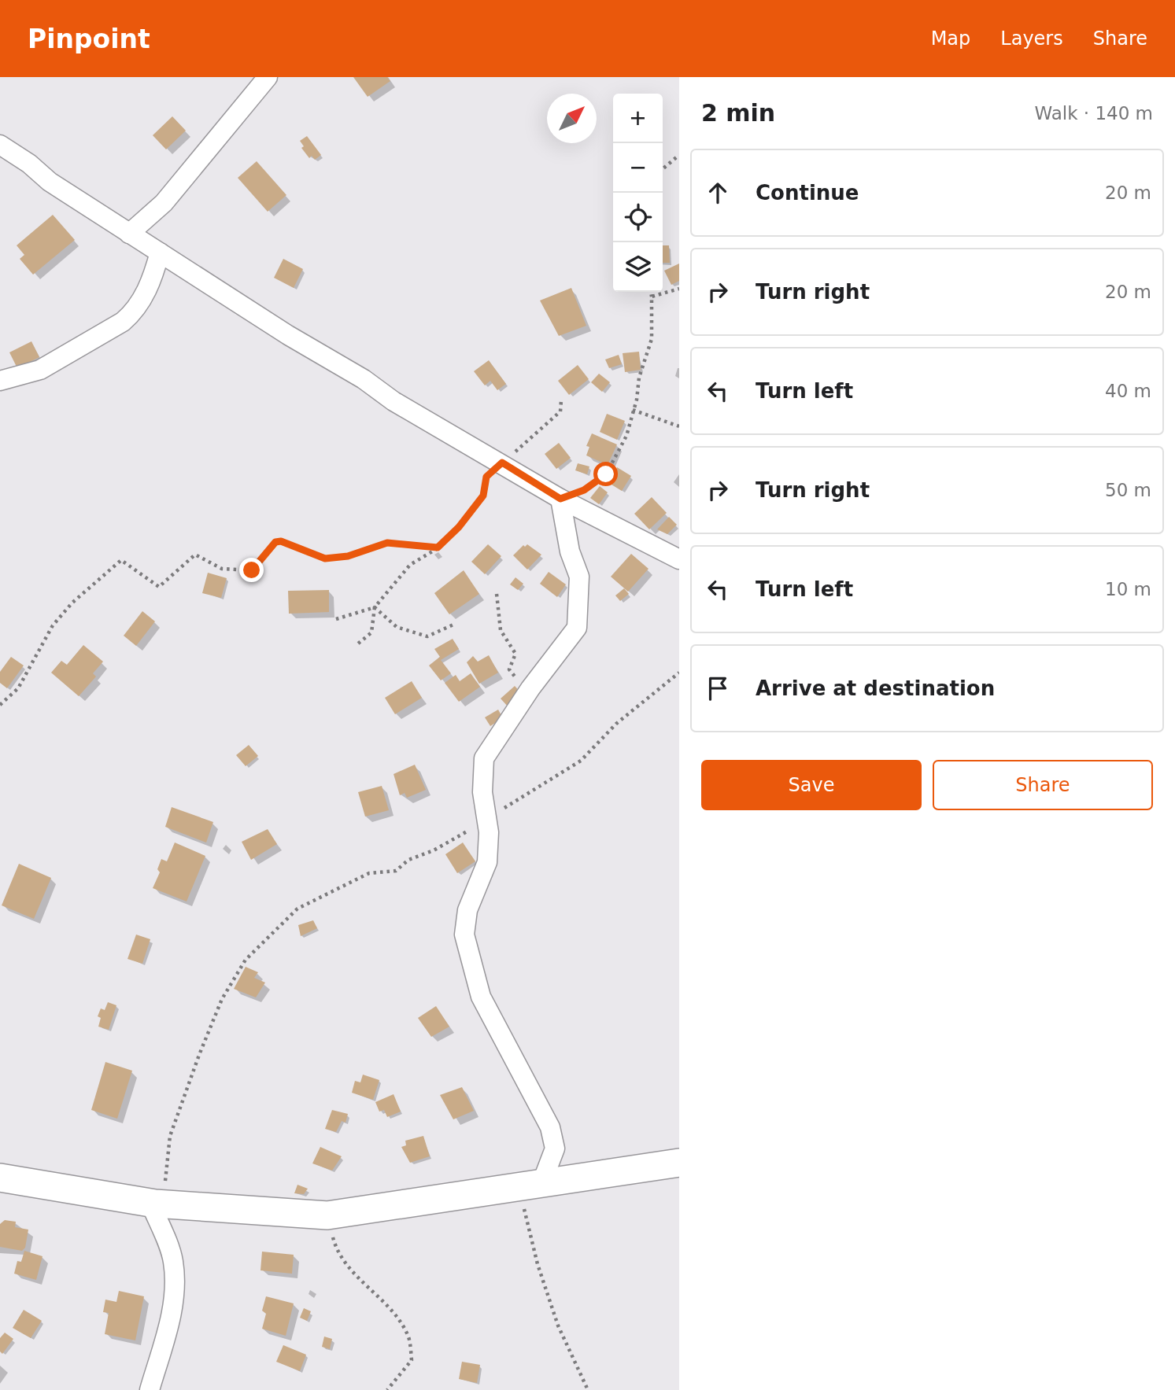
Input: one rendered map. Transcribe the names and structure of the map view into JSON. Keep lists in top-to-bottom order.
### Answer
{
  "north": "top right",
  "page": {
    "header": "Pinpoint",
    "nav": ["Map", "Layers", "Share"],
    "heading": ["2 min", "Walk · 140 m"],
    "map_buttons": ["+", "−"],
    "list": [
      ["Continue", "20 m"],
      ["Turn right", "20 m"],
      ["Turn left", "40 m"],
      ["Turn right", "50 m"],
      ["Turn left", "10 m"],
      "Arrive at destination"
    ],
    "buttons": ["Save", "Share"]
  }
}
